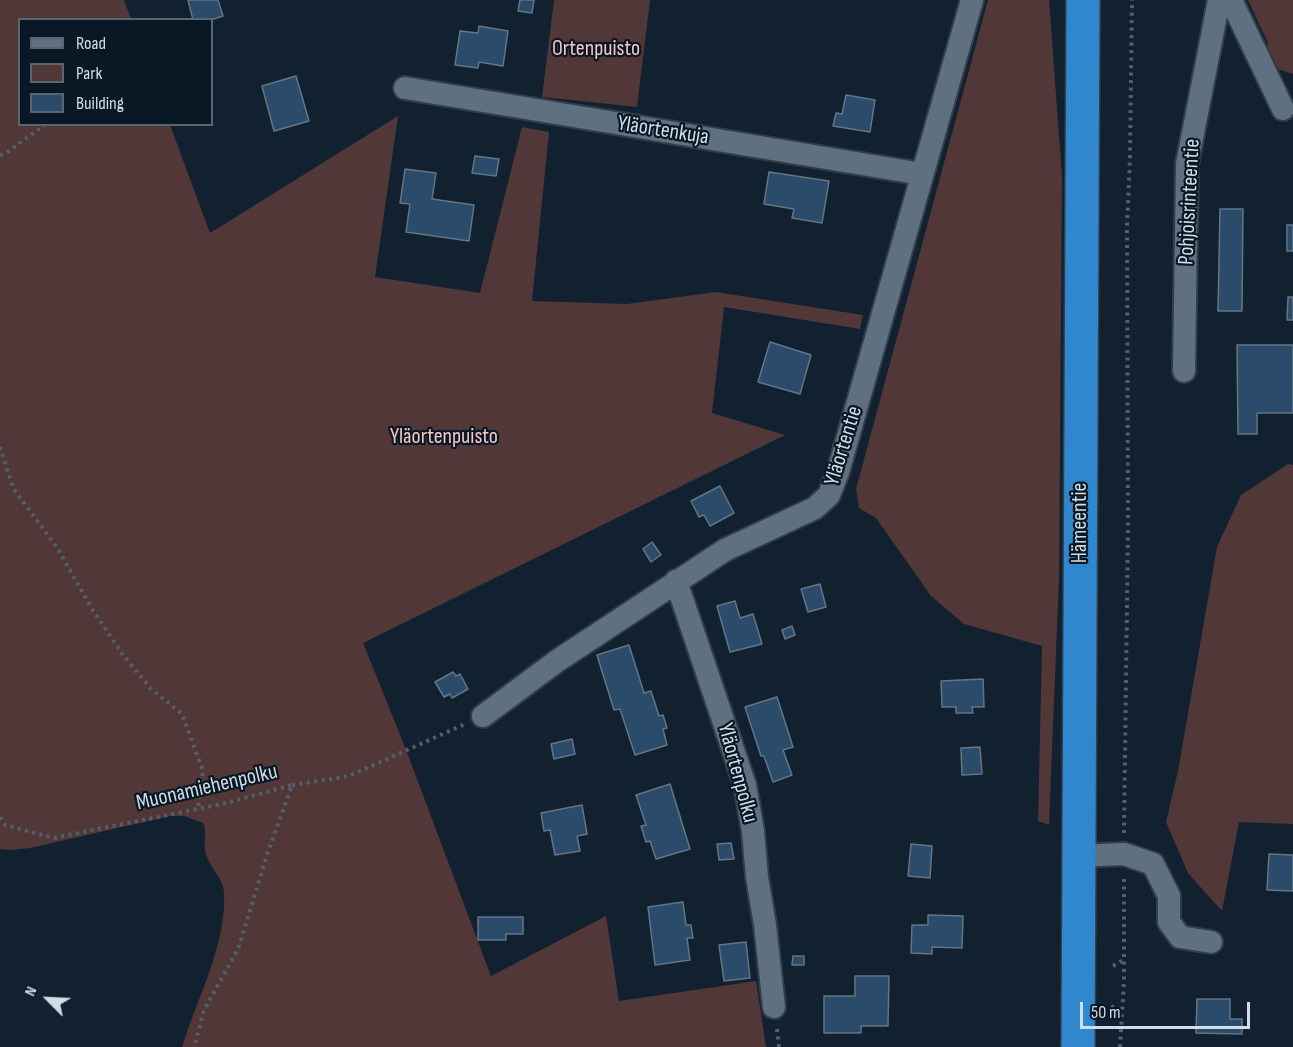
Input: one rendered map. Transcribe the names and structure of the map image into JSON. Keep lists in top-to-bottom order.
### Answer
{
  "streets": {
    "highway": ["Hämeentie"],
    "street": [
      "Yläortenkuja",
      "Pohjoisrinteentie",
      "Yläortentie",
      "Yläortenpolku"
    ],
    "path": ["Muonamiehenpolku"]
  },
  "crossings": [
    ["Yläortenkuja", "Yläortentie"],
    ["Yläortentie", "Yläortenpolku"]
  ],
  "parks": ["Ortenpuisto", "Yläortenpuisto"],
  "legend": ["Road", "Park", "Building"],
  "scale_bar": "50 m",
  "north": "top left"
}
